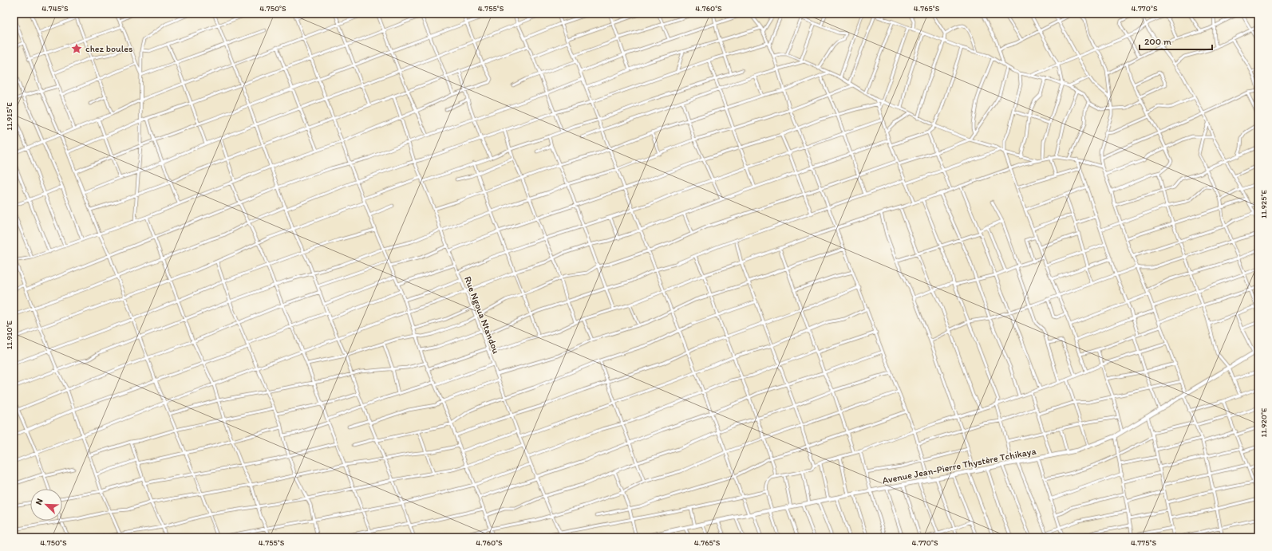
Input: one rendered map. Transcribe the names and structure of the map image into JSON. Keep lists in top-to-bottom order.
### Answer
{
  "streets": {
    "street": ["Rue Ngoua Ntandou", "Avenue Jean-Pierre Thystère Tchikaya"]
  },
  "places": {
    "place": ["chez boules"]
  },
  "scale_bar": "200 m",
  "north": "top left",
  "coordinates": [
    "4.745°S",
    "4.750°S",
    "4.755°S",
    "4.760°S",
    "4.765°S",
    "4.770°S",
    "11.915°E",
    "11.925°E",
    "11.910°E",
    "11.920°E",
    "4.775°S"
  ]
}
